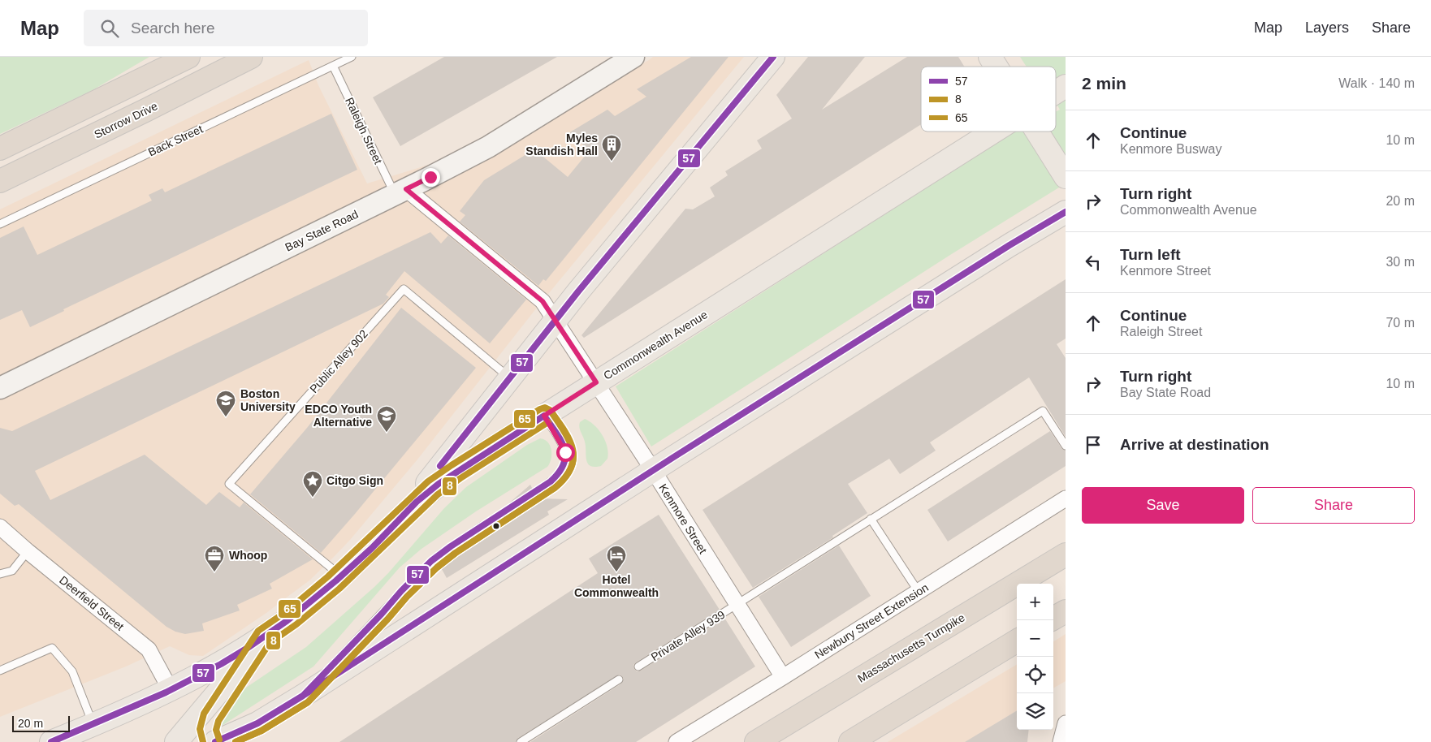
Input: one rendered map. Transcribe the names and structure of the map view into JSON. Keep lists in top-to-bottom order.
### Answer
{
  "streets": {
    "highway": ["Storrow Drive", "Massachusetts Turnpike"],
    "main road": ["Commonwealth Avenue"],
    "street": [
      "Raleigh Street",
      "Bay State Road",
      "Kenmore Street",
      "Deerfield Street",
      "Newbury Street Extension"
    ],
    "lane": ["Back Street", "Public Alley 902", "Private Alley 939"]
  },
  "crossings": [
    ["Raleigh Street", "Back Street"],
    ["Raleigh Street", "Bay State Road"],
    ["Raleigh Street", "Kenmore Street"],
    ["Commonwealth Avenue", "Public Alley 902"],
    ["Commonwealth Avenue", "Kenmore Street"],
    ["Commonwealth Avenue", "Deerfield Street"],
    ["Kenmore Street", "Newbury Street Extension"],
    ["Kenmore Street", "Private Alley 939"]
  ],
  "places": {
    "building": ["Myles Standish Hall"],
    "school or university": ["Boston University", "EDCO Youth Alternative"],
    "place": ["Citgo Sign"],
    "office": ["Whoop"],
    "hotel": ["Hotel Commonwealth"]
  },
  "lines": ["transit line 57", "transit line 65", "transit line 8"],
  "legend": ["57", "8", "65"],
  "scale_bar": "20 m",
  "page": {
    "header": "Map",
    "search": "Search here",
    "nav": ["Map", "Layers", "Share"],
    "heading": ["2 min", "Walk · 140 m"],
    "list": [
      ["Continue", "Kenmore Busway", "10 m"],
      ["Turn right", "Commonwealth Avenue", "20 m"],
      ["Turn left", "Kenmore Street", "30 m"],
      ["Continue", "Raleigh Street", "70 m"],
      ["Turn right", "Bay State Road", "10 m"],
      "Arrive at destination"
    ],
    "buttons": ["Save", "Share"],
    "map_buttons": ["+", "−"],
    "scale": "20 m"
  }
}
